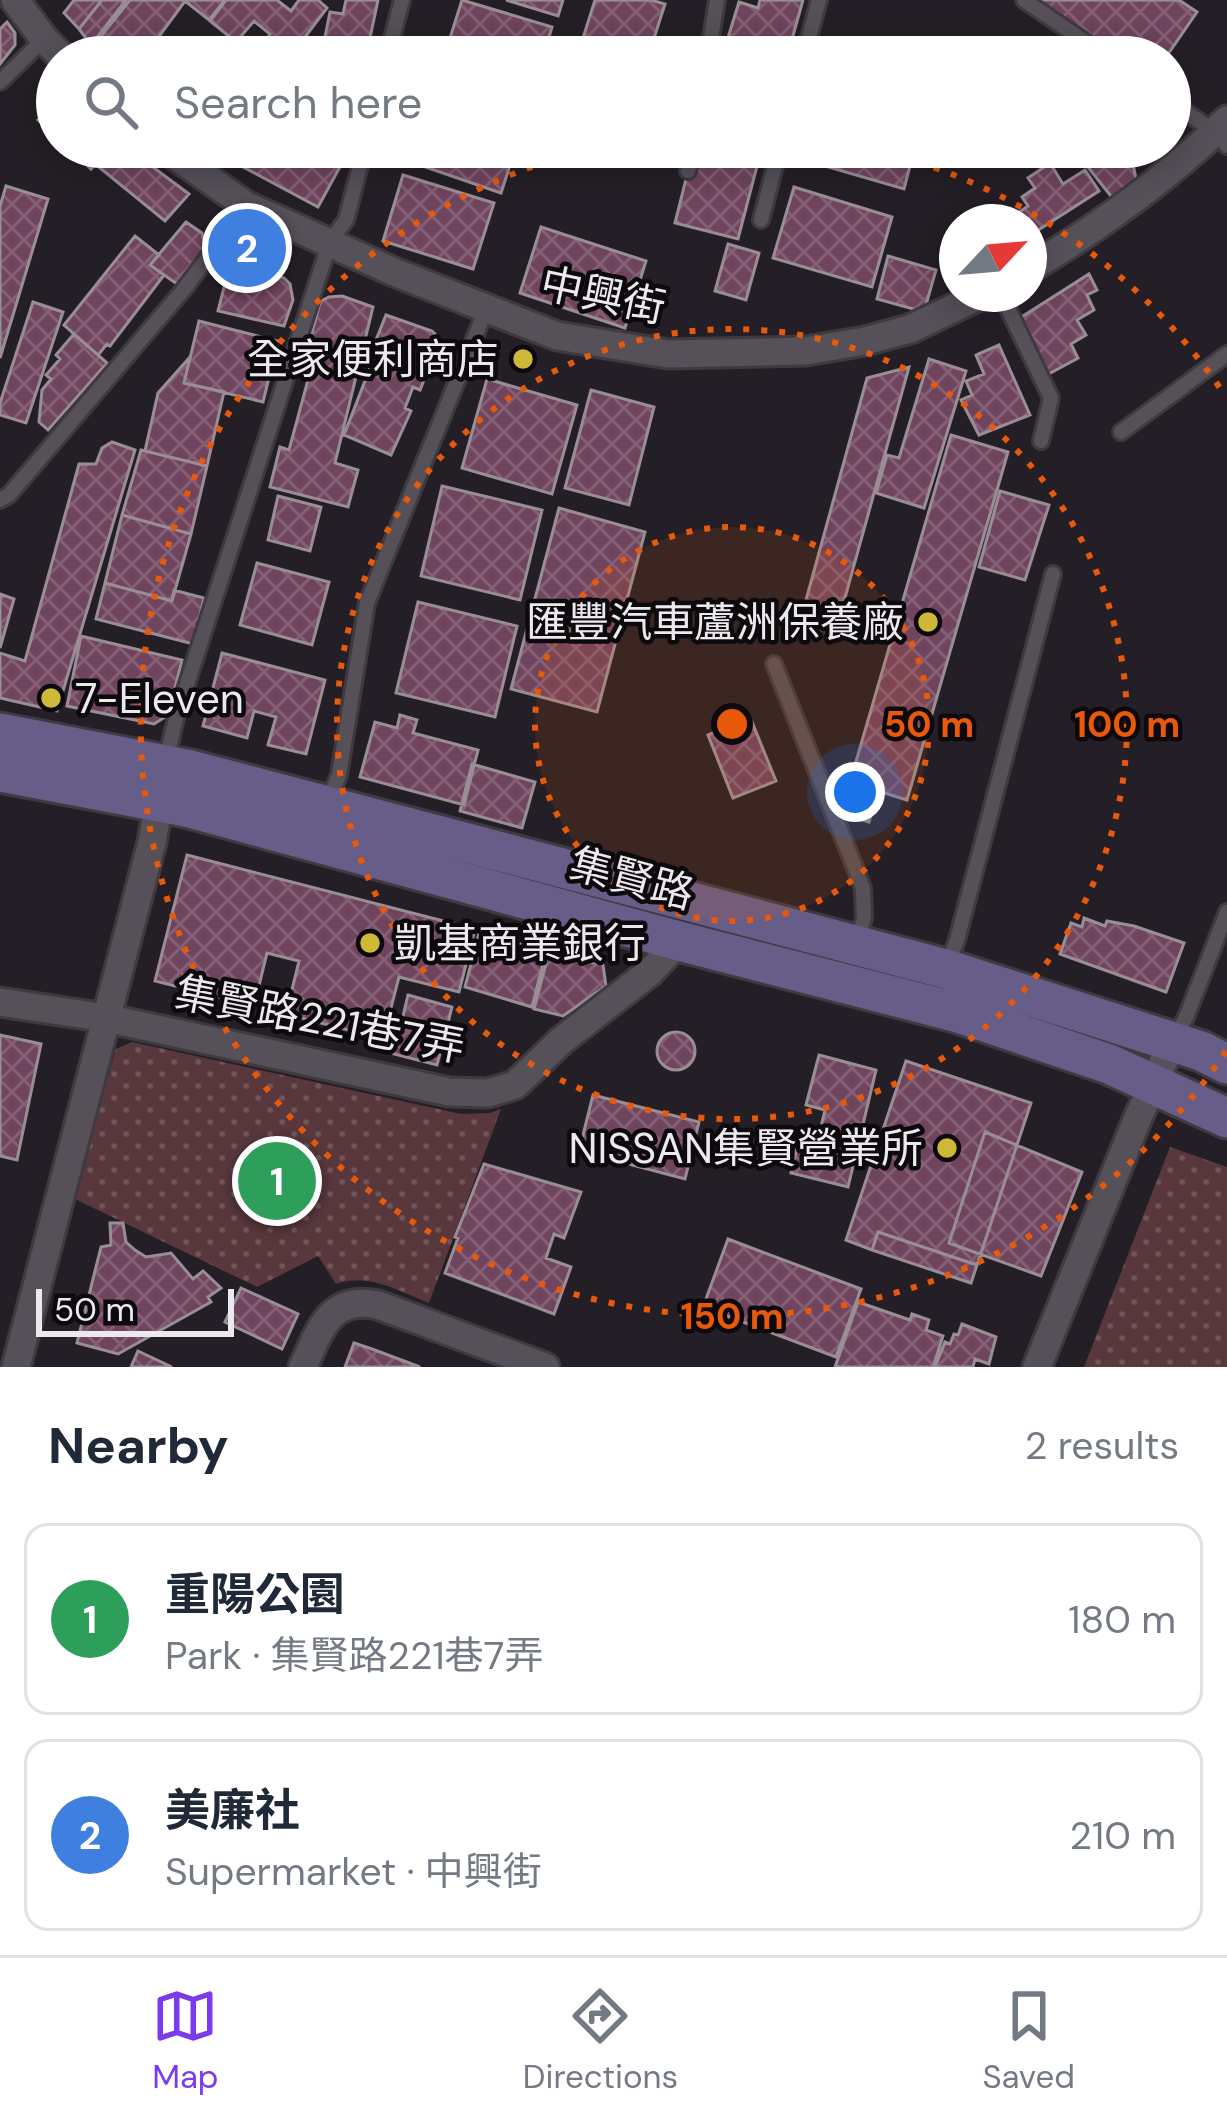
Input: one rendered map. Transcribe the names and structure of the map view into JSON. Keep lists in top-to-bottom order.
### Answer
{
  "streets": {
    "main road": ["集賢路"],
    "street": ["中興街", "集賢路221巷7弄"]
  },
  "crossings": [
    ["集賢路", "集賢路221巷7弄"]
  ],
  "places": [
    "全家便利商店",
    "匯豐汽車蘆洲保養廠",
    "7-Eleven",
    "凱基商業銀行",
    "NISSAN集賢營業所"
  ],
  "scale_bar": "50 m",
  "north": "top right",
  "page": {
    "search": "Search here",
    "pins": ["2", "1"],
    "scale": "50 m",
    "heading": ["Nearby", "2 results"],
    "list": [
      {
        "mark": "1",
        "name": "重陽公園",
        "note": "Park · 集賢路221巷7弄",
        "value": "180 m"
      },
      {
        "mark": "2",
        "name": "美廉社",
        "note": "Supermarket · 中興街",
        "value": "210 m"
      }
    ],
    "nav": ["Map", "Directions", "Saved"]
  },
  "rings": ["50 m", "100 m", "150 m"]
}
